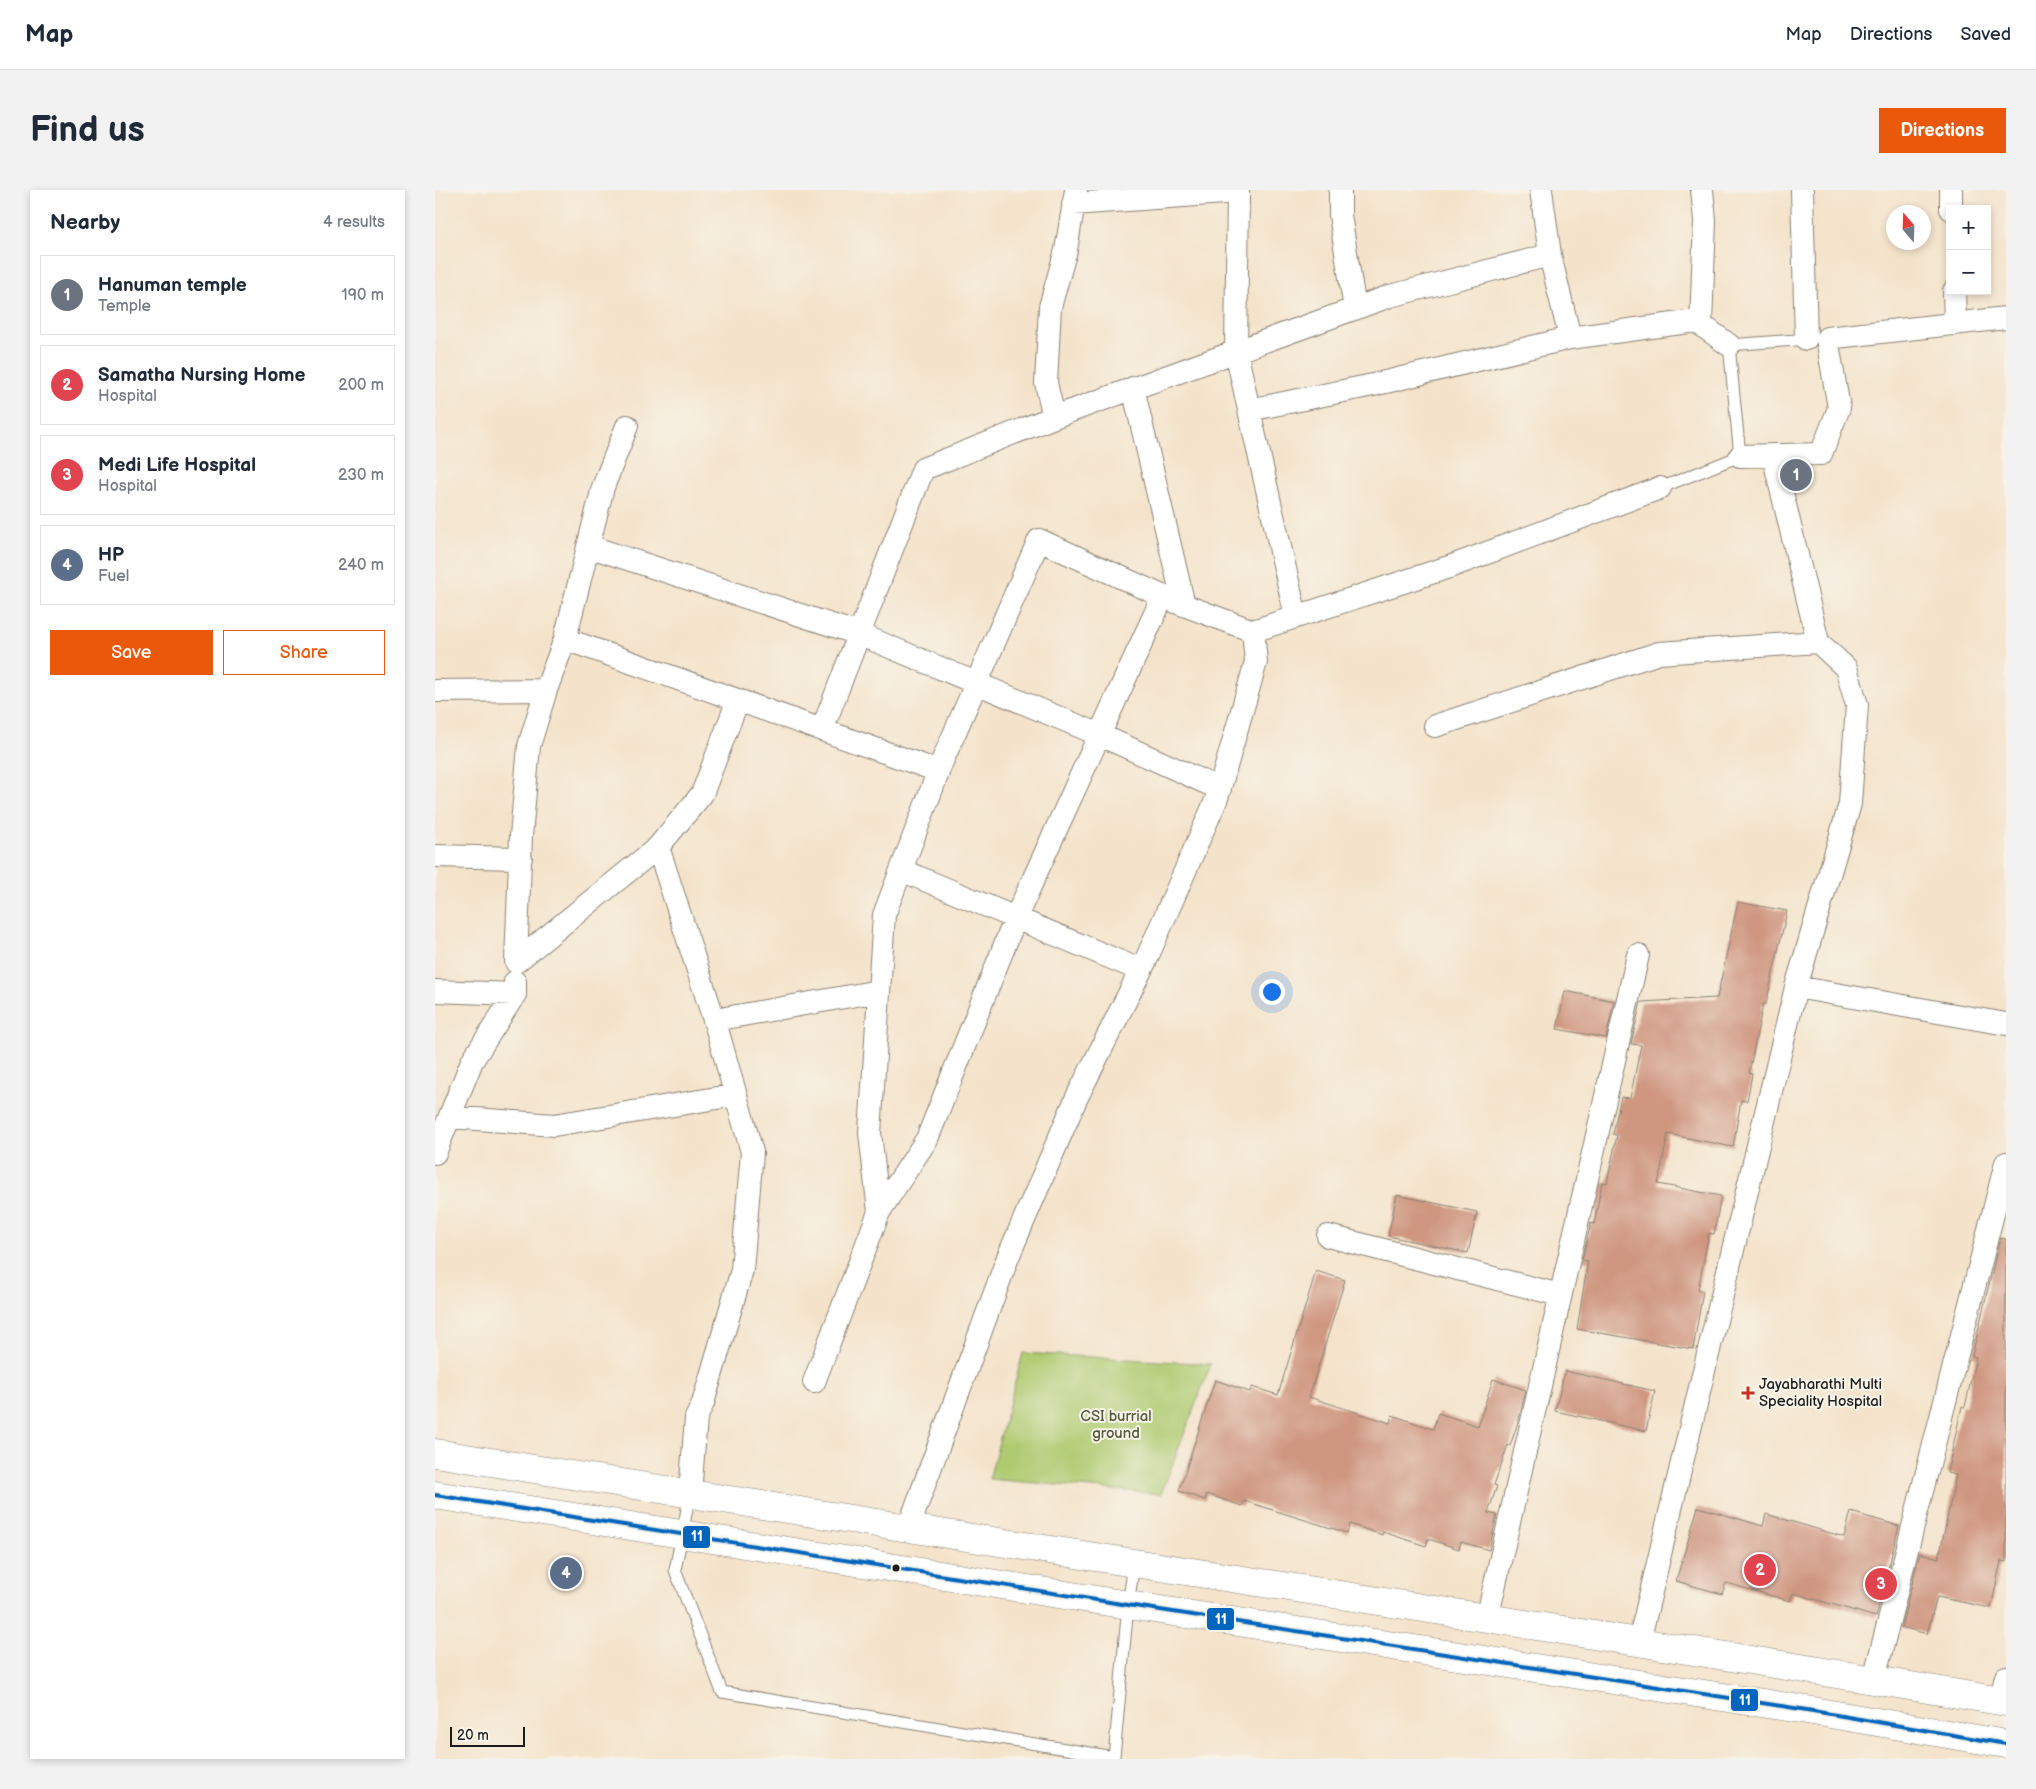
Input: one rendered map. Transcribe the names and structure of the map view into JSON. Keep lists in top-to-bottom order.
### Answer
{
  "parks": ["CSI burrial ground"],
  "places": {
    "health": ["Jayabharathi Multi Speciality Hospital"]
  },
  "lines": ["transit line 11"],
  "scale_bar": "20 m",
  "north": "top",
  "page": {
    "header": "Map",
    "nav": ["Map", "Directions", "Saved"],
    "buttons": [
      "Directions",
      ["Save", "Share"]
    ],
    "title": "Find us",
    "heading": ["Nearby", "4 results"],
    "map_buttons": ["+", "−"],
    "list": [
      {
        "mark": "1",
        "name": "Hanuman temple",
        "note": "Temple",
        "value": "190 m"
      },
      {
        "mark": "2",
        "name": "Samatha Nursing Home",
        "note": "Hospital",
        "value": "200 m"
      },
      {
        "mark": "3",
        "name": "Medi Life Hospital",
        "note": "Hospital",
        "value": "230 m"
      },
      {
        "mark": "4",
        "name": "HP",
        "note": "Fuel",
        "value": "240 m"
      }
    ],
    "pins": [
      "1",
      "2",
      "4",
      "3"
    ],
    "scale": "20 m"
  }
}
